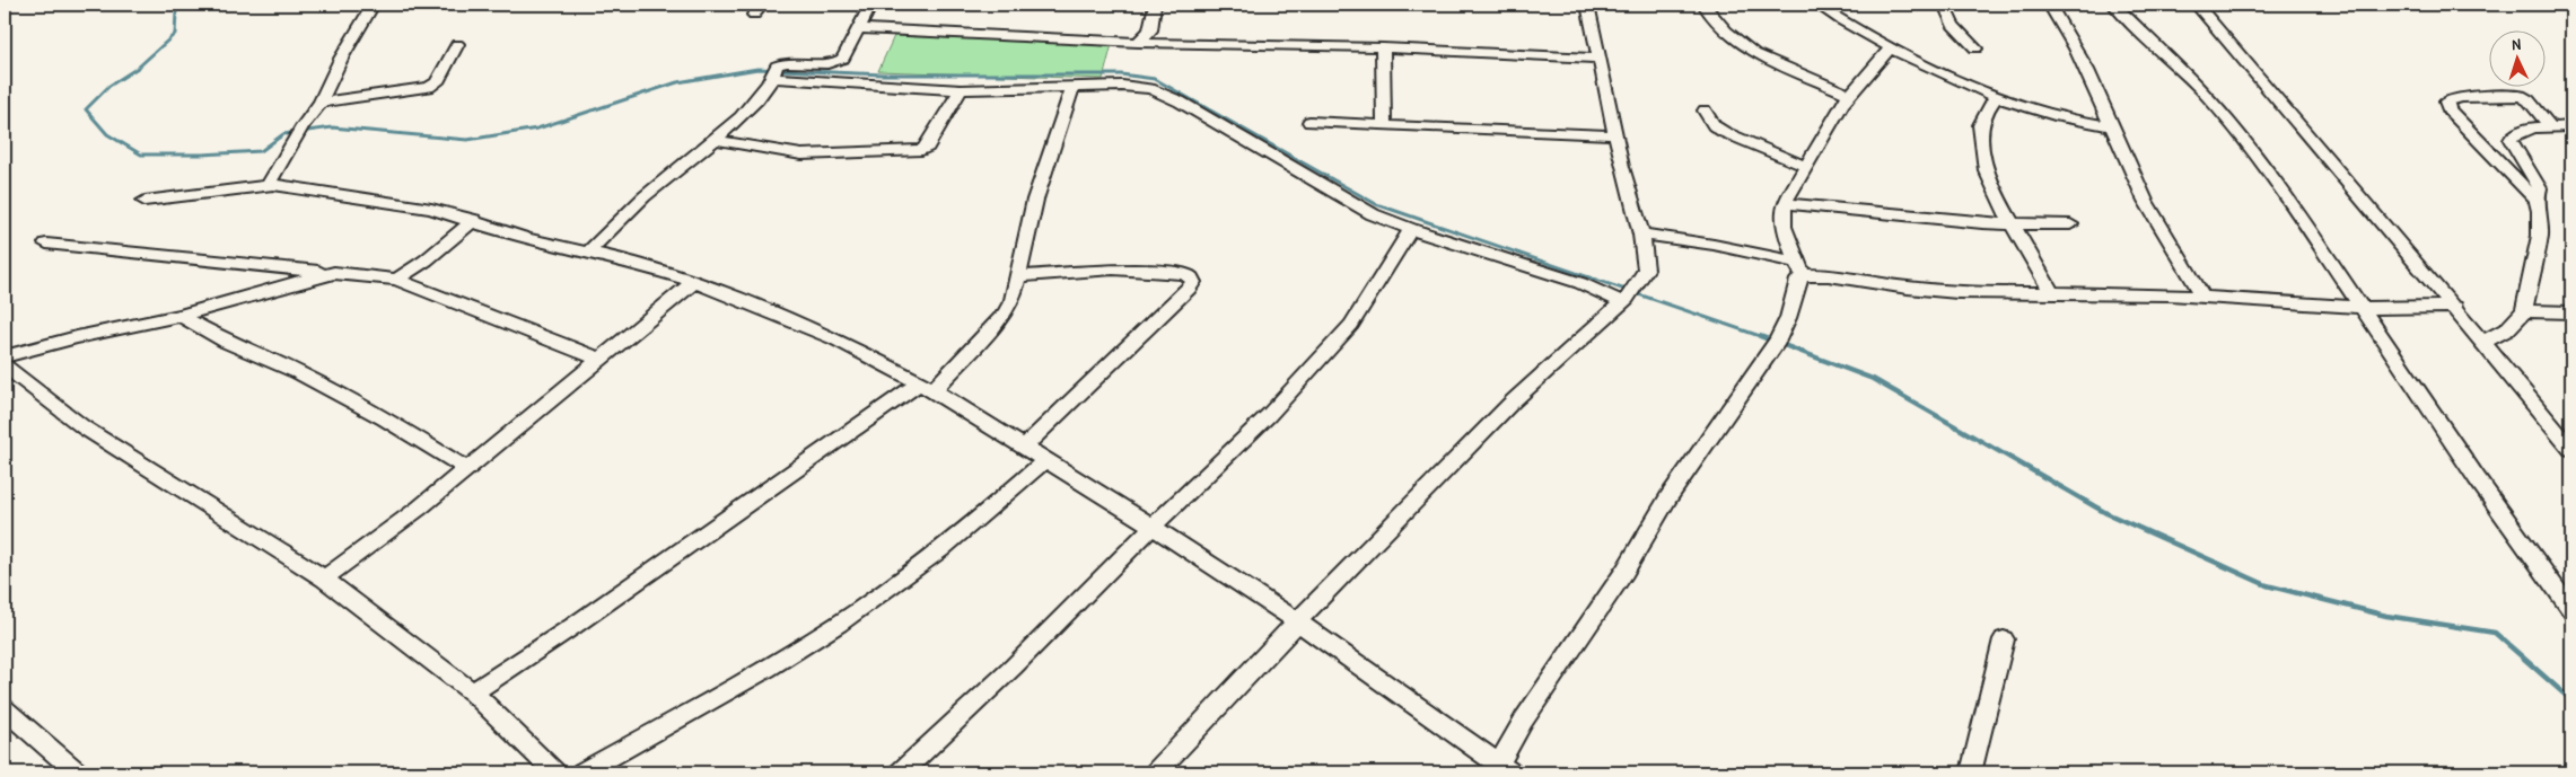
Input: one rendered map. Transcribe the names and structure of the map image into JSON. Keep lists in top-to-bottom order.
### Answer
{
  "north": "top"
}
